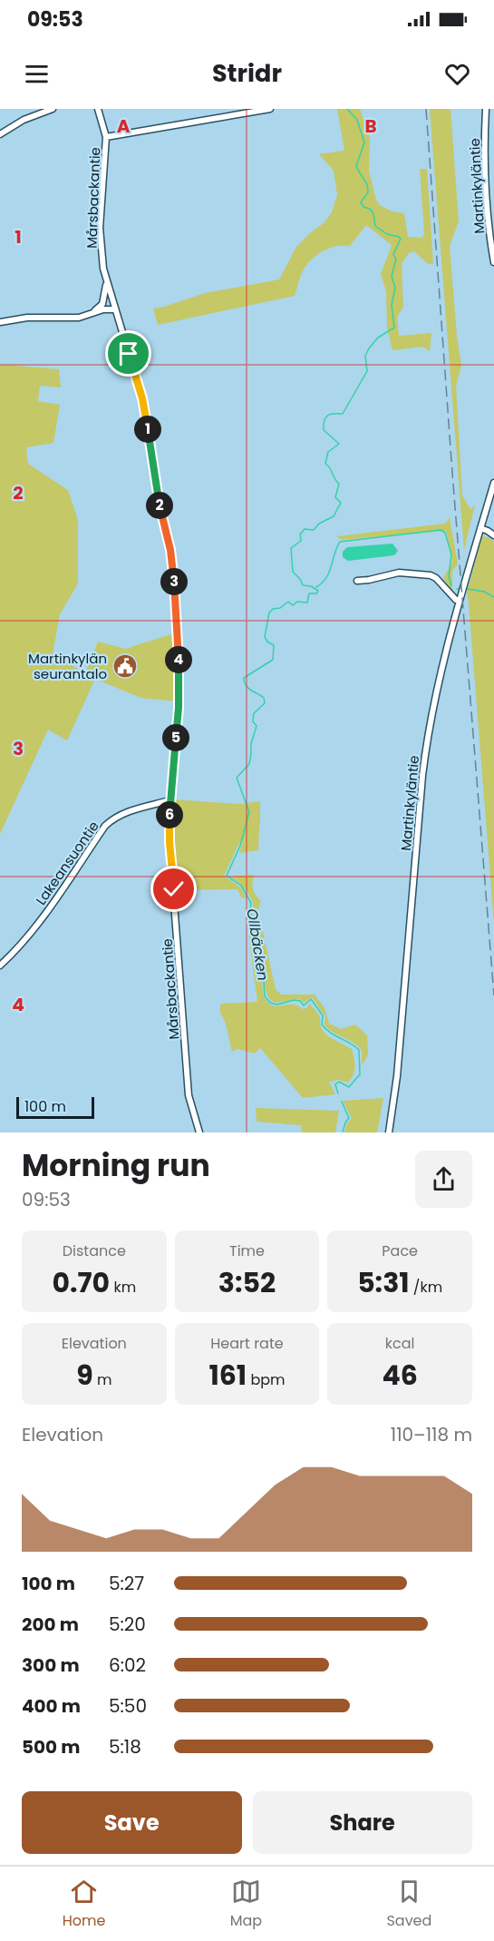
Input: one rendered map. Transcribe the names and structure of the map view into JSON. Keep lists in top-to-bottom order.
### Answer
{
  "streets": {
    "street": ["Martinkyläntie", "Mårsbackantie", "Lakeansuontie"]
  },
  "crossings": [
    ["Mårsbackantie", "Lakeansuontie"]
  ],
  "water": ["Ollbäcken"],
  "places": {
    "public building": ["Martinkylän seurantalo"]
  },
  "scale_bar": "100 m",
  "page": {
    "status": "09:53",
    "header": "Stridr",
    "pins": [
      "1",
      "2",
      "3",
      "4",
      "5",
      "6"
    ],
    "scale": "100 m",
    "heading": ["Morning run", "09:53"],
    "stats": [
      ["Distance", "0.70 km"],
      ["Time", "3:52"],
      ["Pace", "5:31 /km"],
      ["Elevation", "9 m"],
      ["Heart rate", "161 bpm"],
      ["kcal", "46"]
    ],
    "chart": ["Elevation", "110–118 m"],
    "list": [
      {
        "name": "100 m",
        "note": "5:27"
      },
      {
        "name": "200 m",
        "note": "5:20"
      },
      {
        "name": "300 m",
        "note": "6:02"
      },
      {
        "name": "400 m",
        "note": "5:50"
      },
      {
        "name": "500 m",
        "note": "5:18"
      }
    ],
    "buttons": ["Save", "Share"],
    "tabs": ["Home", "Map", "Saved"]
  },
  "grid": {
    "columns": ["A", "B"],
    "rows": [
      "1",
      "2",
      "3",
      "4"
    ]
  }
}
